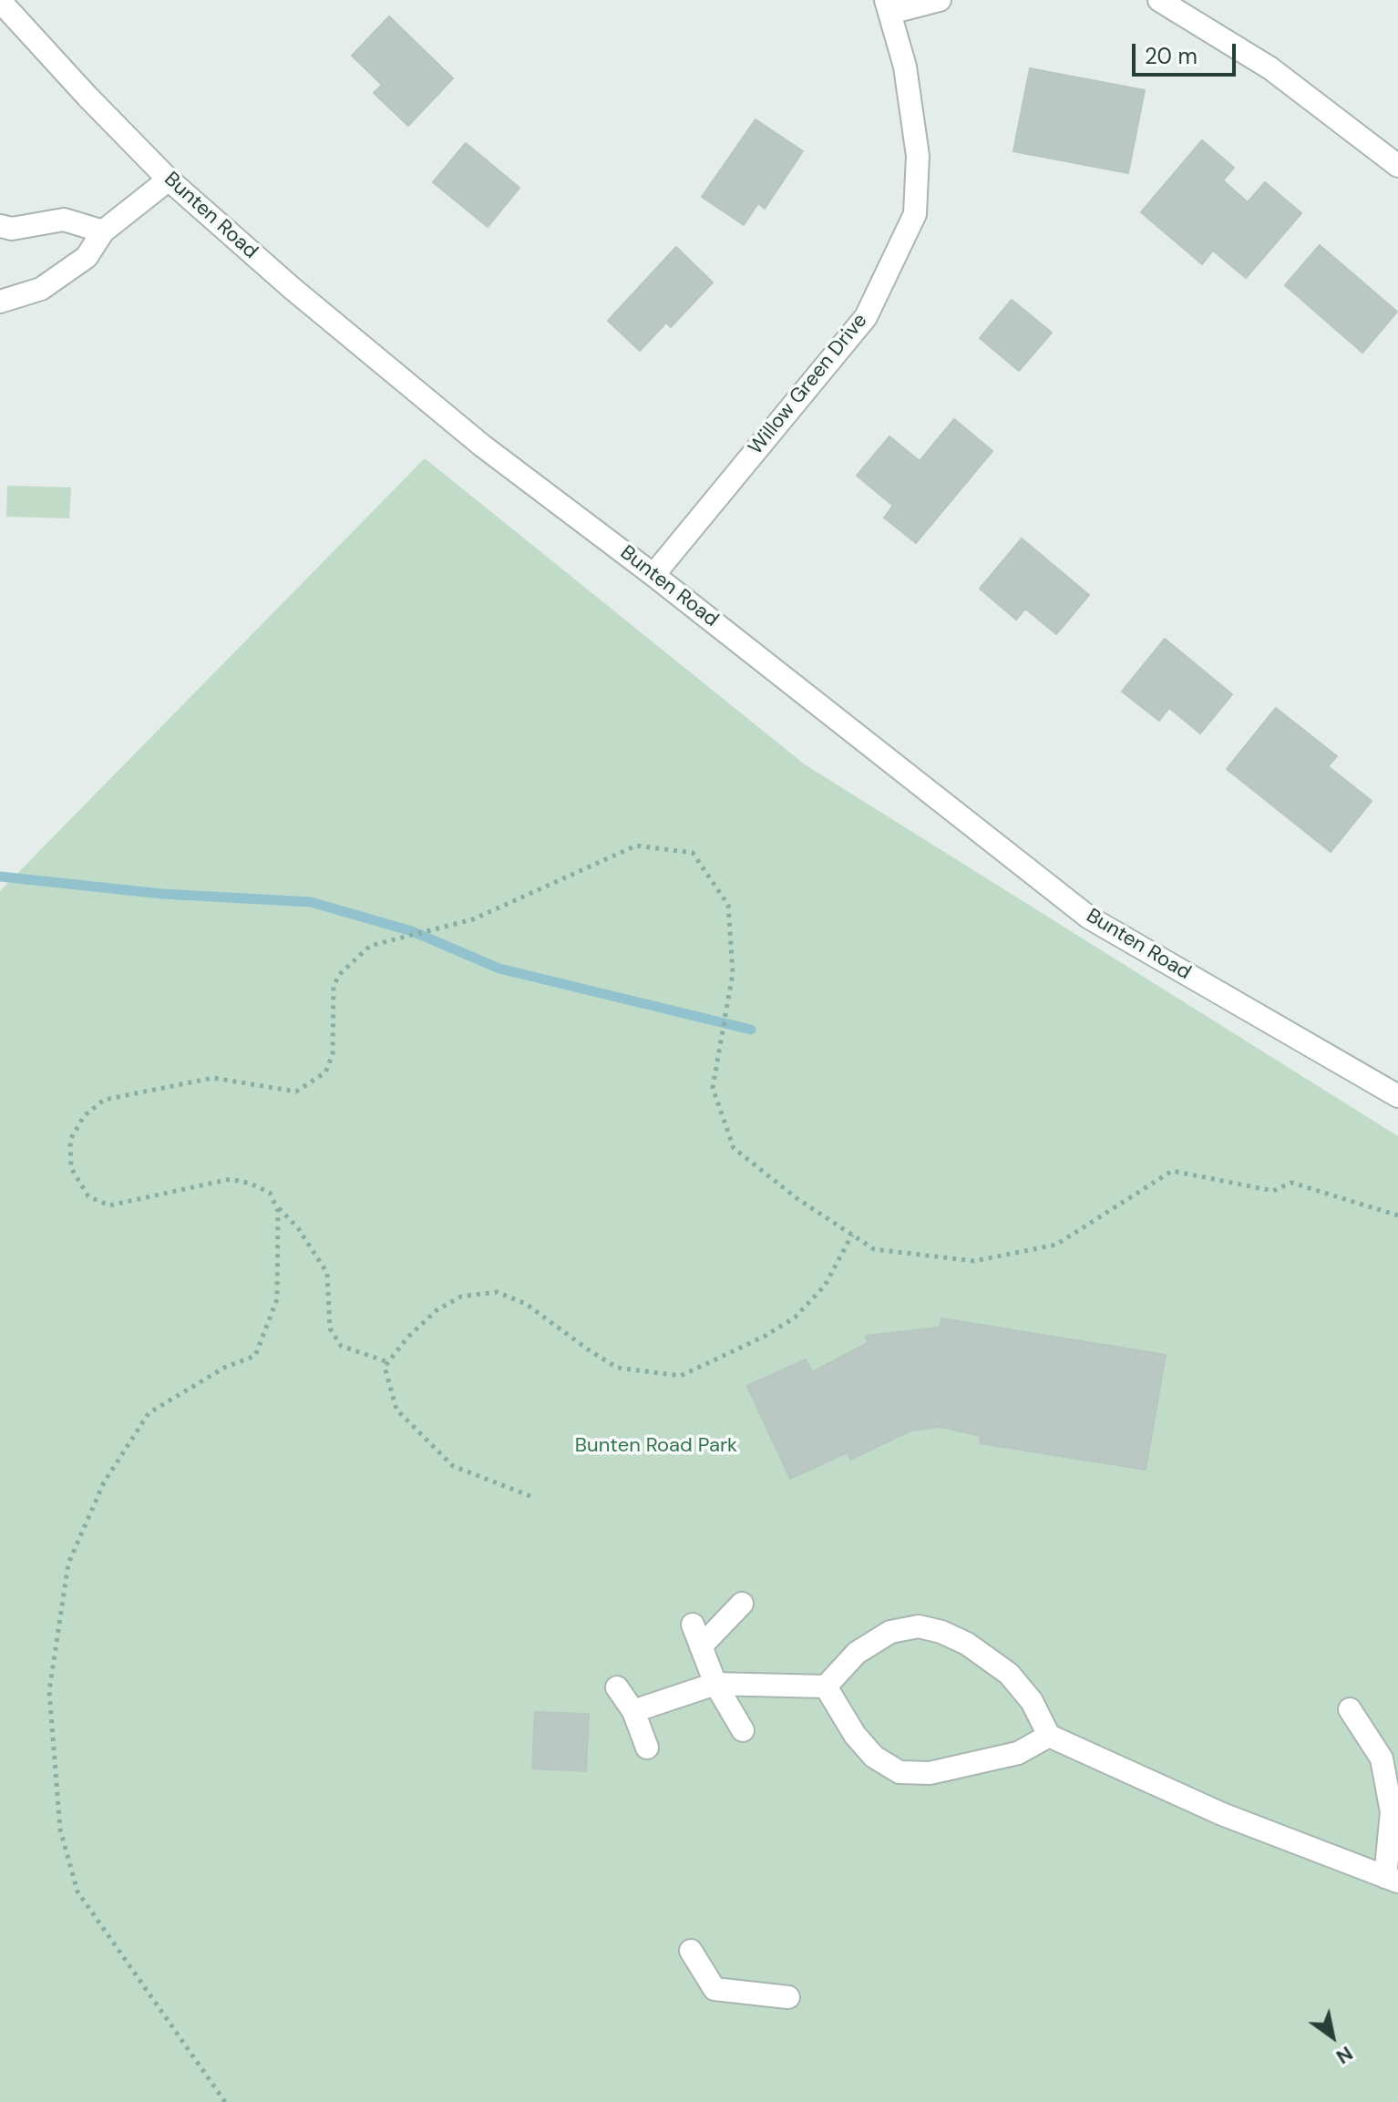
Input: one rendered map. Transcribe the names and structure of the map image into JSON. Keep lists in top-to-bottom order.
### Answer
{
  "streets": {
    "street": ["Bunten Road", "Willow Green Drive"]
  },
  "crossings": [
    ["Bunten Road", "Willow Green Drive"]
  ],
  "parks": ["Bunten Road Park"],
  "scale_bar": "20 m",
  "north": "bottom right"
}
